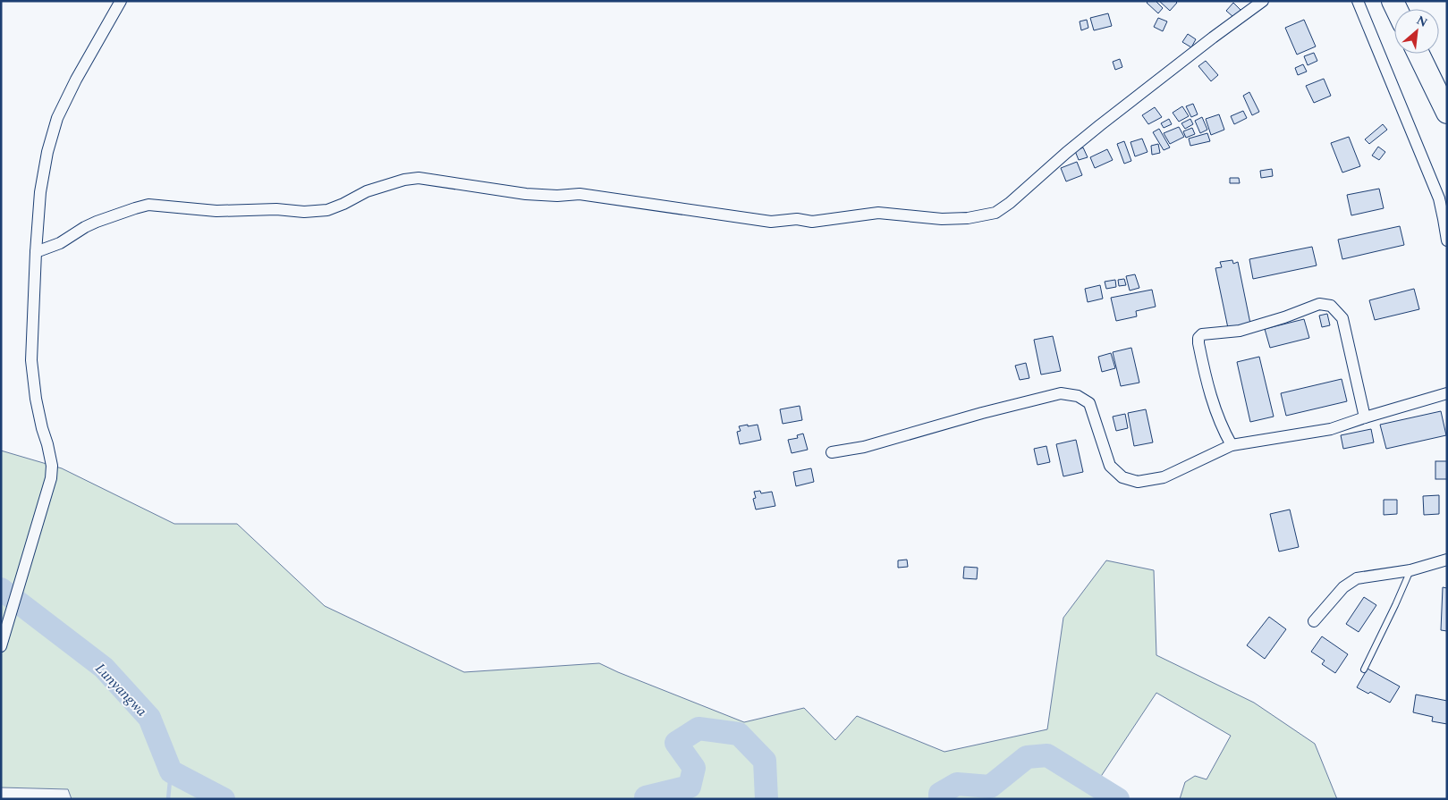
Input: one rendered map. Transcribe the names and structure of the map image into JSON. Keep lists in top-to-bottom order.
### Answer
{
  "water": ["Lunyangwa"],
  "north": "top right"
}
